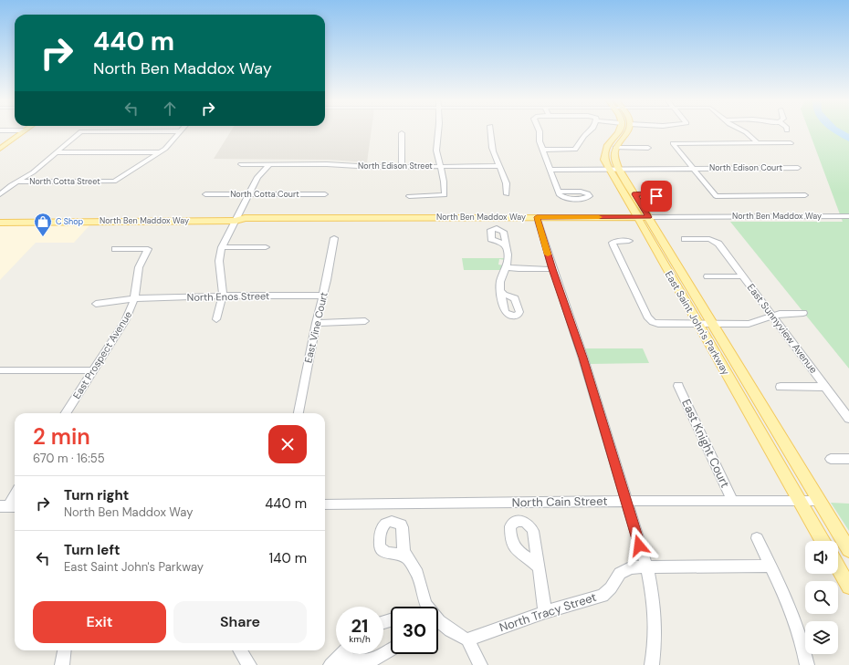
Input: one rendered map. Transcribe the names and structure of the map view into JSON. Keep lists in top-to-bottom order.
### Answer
{
  "streets": {
    "main road": ["North Ben Maddox Way", "East Saint John's Parkway"],
    "street": [
      "North Edison Street",
      "North Edison Court",
      "North Cotta Street",
      "North Cotta Court",
      "North Enos Street",
      "East Vine Court",
      "East Sunnyview Avenue",
      "East Prospect Avenue",
      "East Knight Court",
      "North Cain Street",
      "North Tracy Street"
    ]
  },
  "crossings": [
    ["North Ben Maddox Way", "East Saint John's Parkway"],
    ["North Enos Street", "East Vine Court"],
    ["North Enos Street", "East Prospect Avenue"],
    ["East Saint John's Parkway", "North Cain Street"],
    ["East Knight Court", "North Cain Street"]
  ],
  "places": {
    "shop": ["C Shop"]
  },
  "page": {
    "turn": ["440 m", "North Ben Maddox Way"],
    "heading": ["2 min", "670 m · 16:55"],
    "list": [
      {
        "name": "Turn right",
        "note": "North Ben Maddox Way",
        "value": "440 m"
      },
      {
        "name": "Turn left",
        "note": "East Saint John's Parkway",
        "value": "140 m"
      }
    ],
    "buttons": ["Exit", "Share"],
    "speed": "21 km/h",
    "limit": "30"
  }
}
